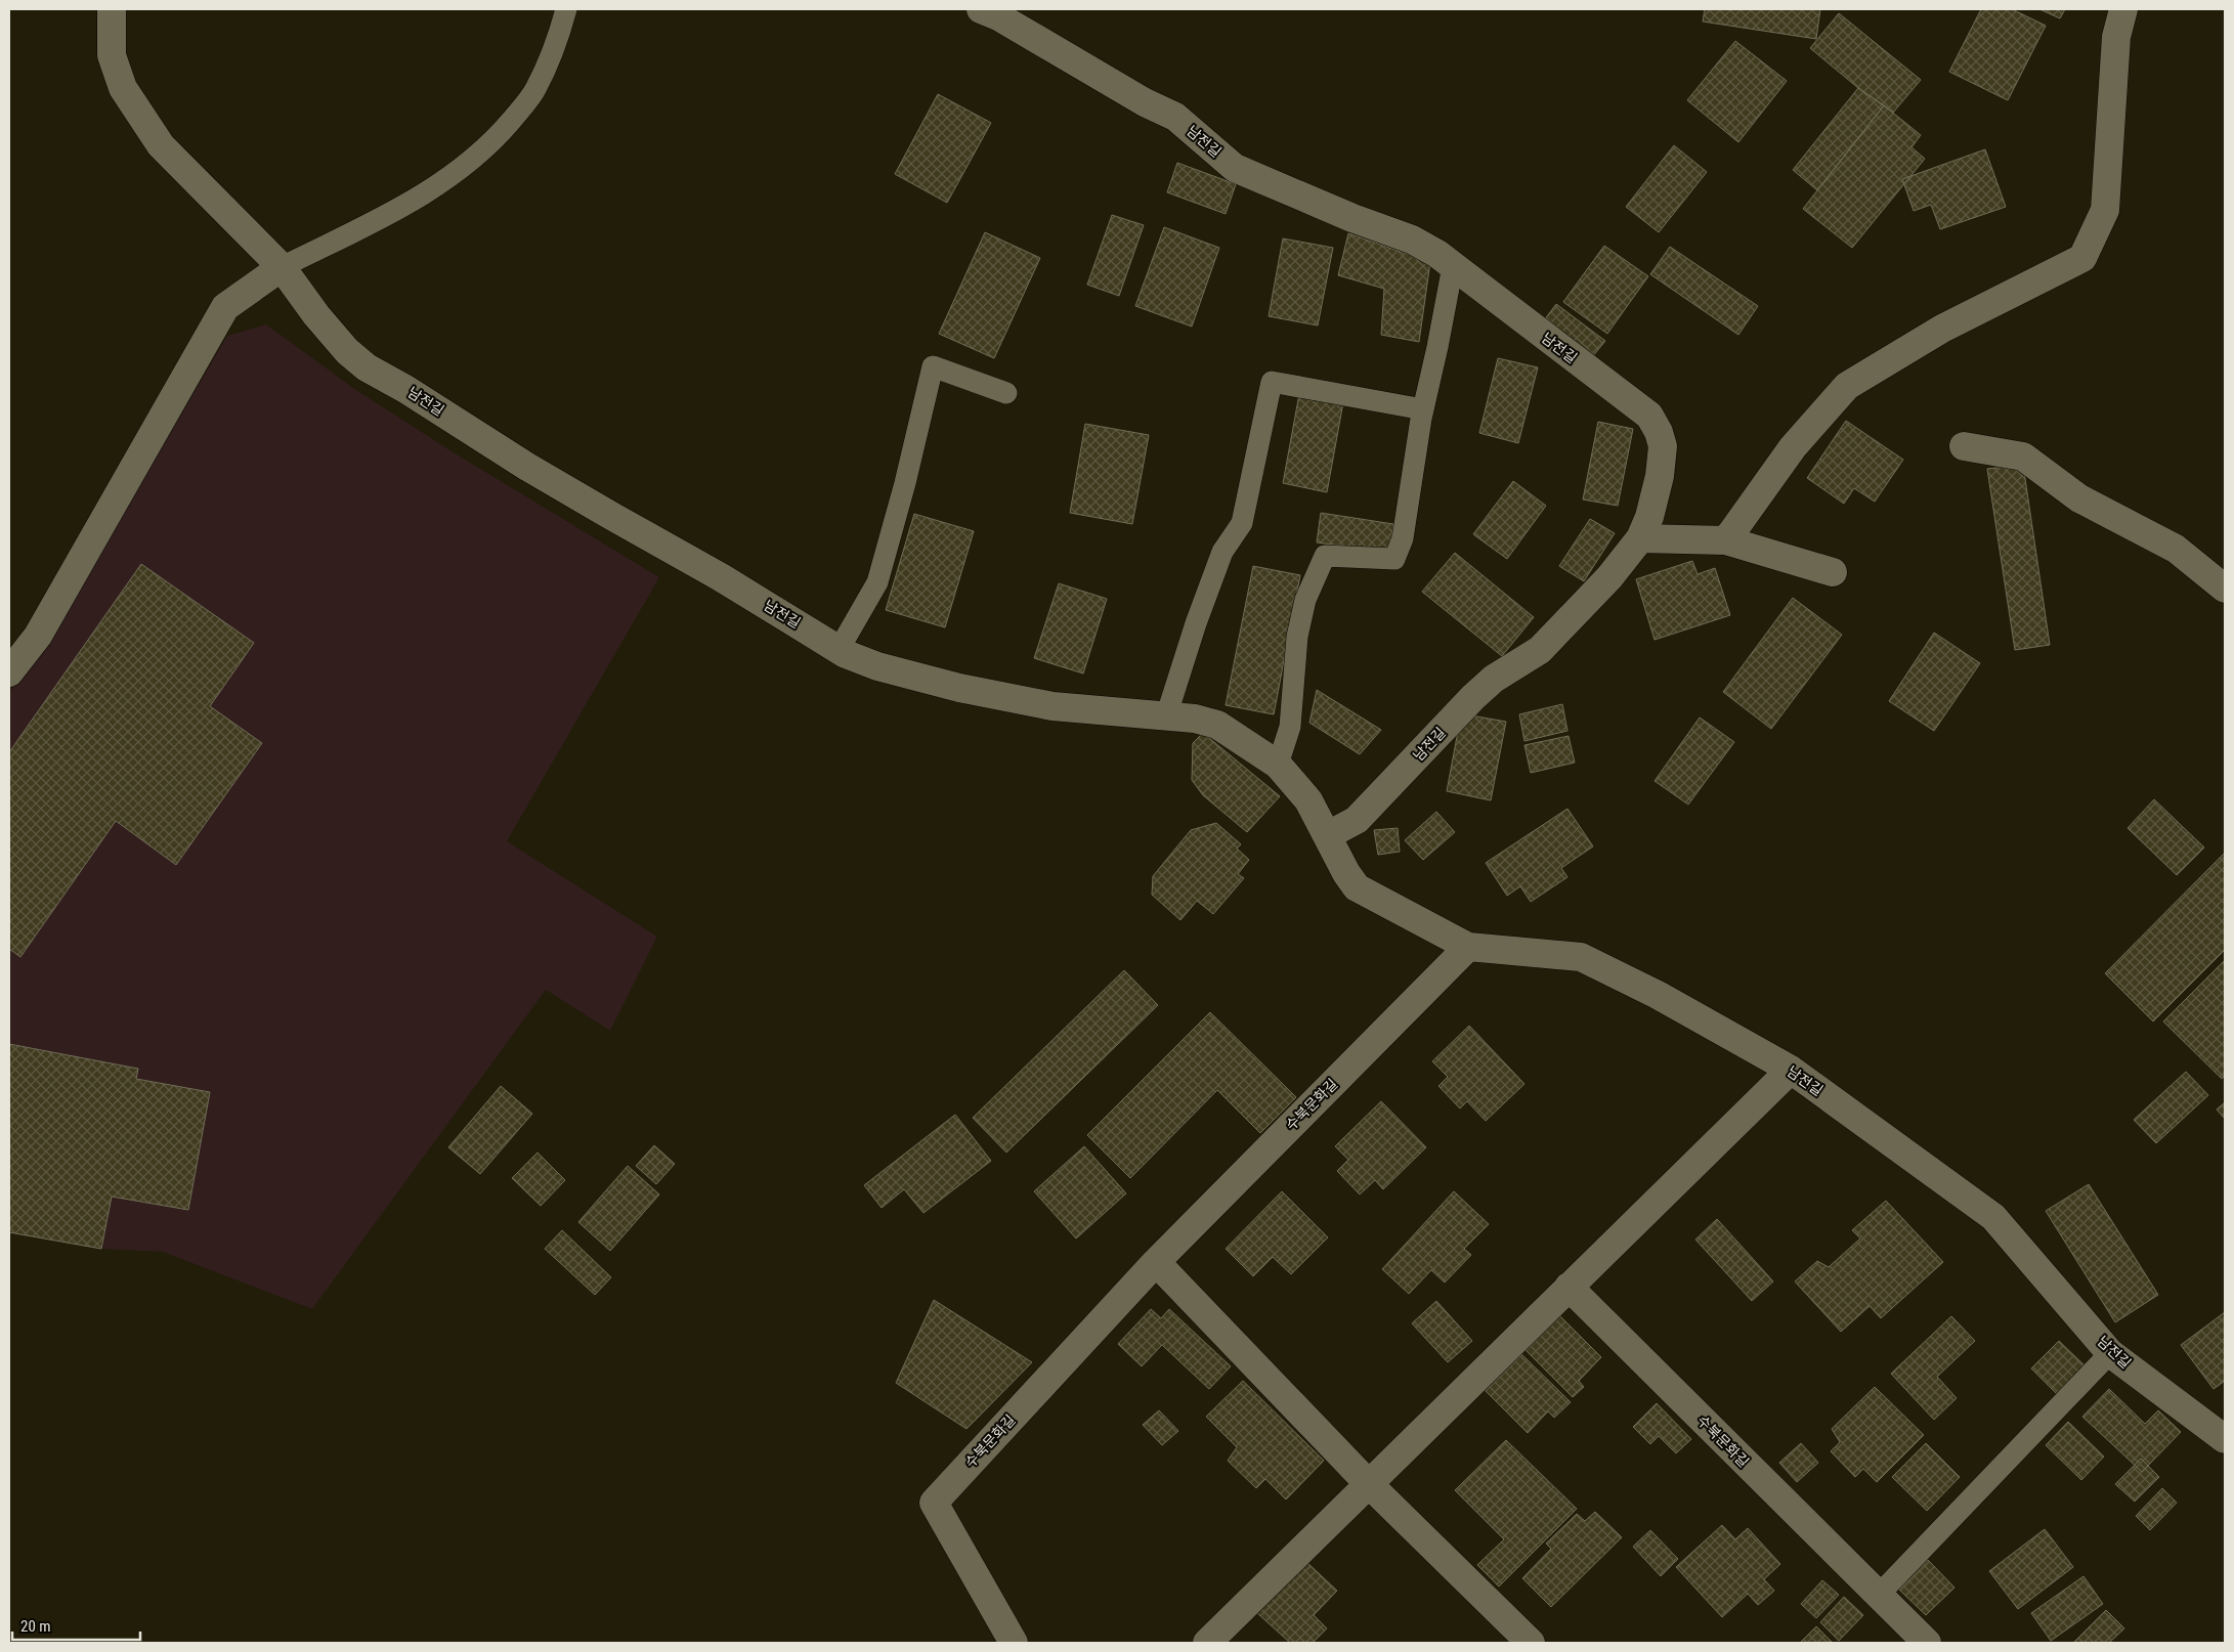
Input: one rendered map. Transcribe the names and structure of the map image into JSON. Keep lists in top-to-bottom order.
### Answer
{
  "streets": {
    "street": ["남전길", "수북문화길"]
  },
  "crossings": [
    ["남전길", "수북문화길"]
  ],
  "scale_bar": "20 m"
}
